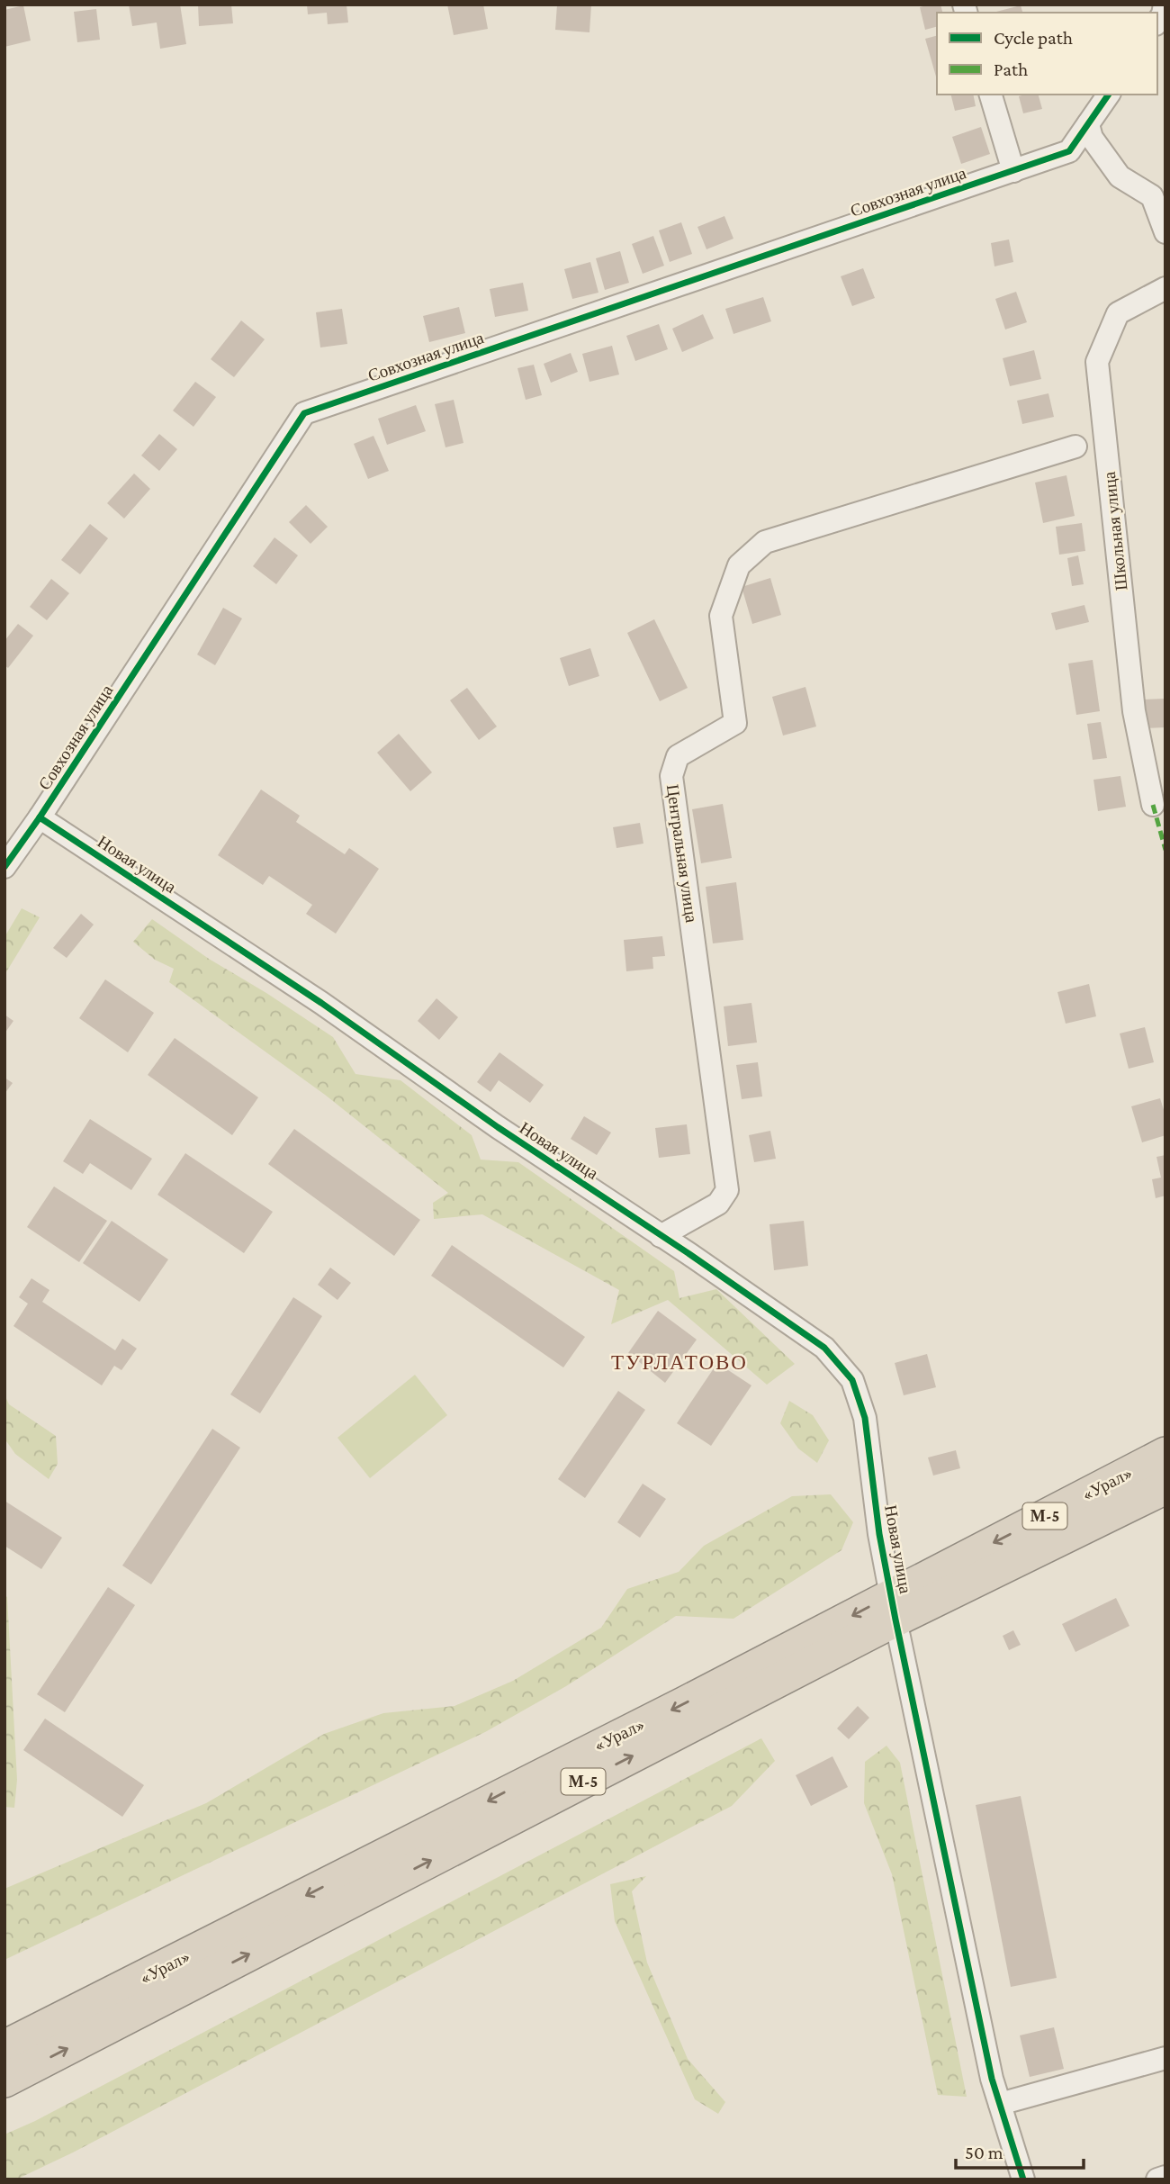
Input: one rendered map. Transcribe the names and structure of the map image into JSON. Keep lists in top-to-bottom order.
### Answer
{
  "streets": {
    "highway": ["«Урал»", "М-5"],
    "street": [
      "Совхозная улица",
      "Школьная улица",
      "Центральная улица",
      "Новая улица"
    ]
  },
  "crossings": [
    ["Совхозная улица", "Новая улица"],
    ["Центральная улица", "Новая улица"],
    ["Новая улица", "«Урал»"]
  ],
  "districts": ["ТУРЛАТОВО"],
  "legend": ["Cycle path", "Path"],
  "scale_bar": "50 m"
}
